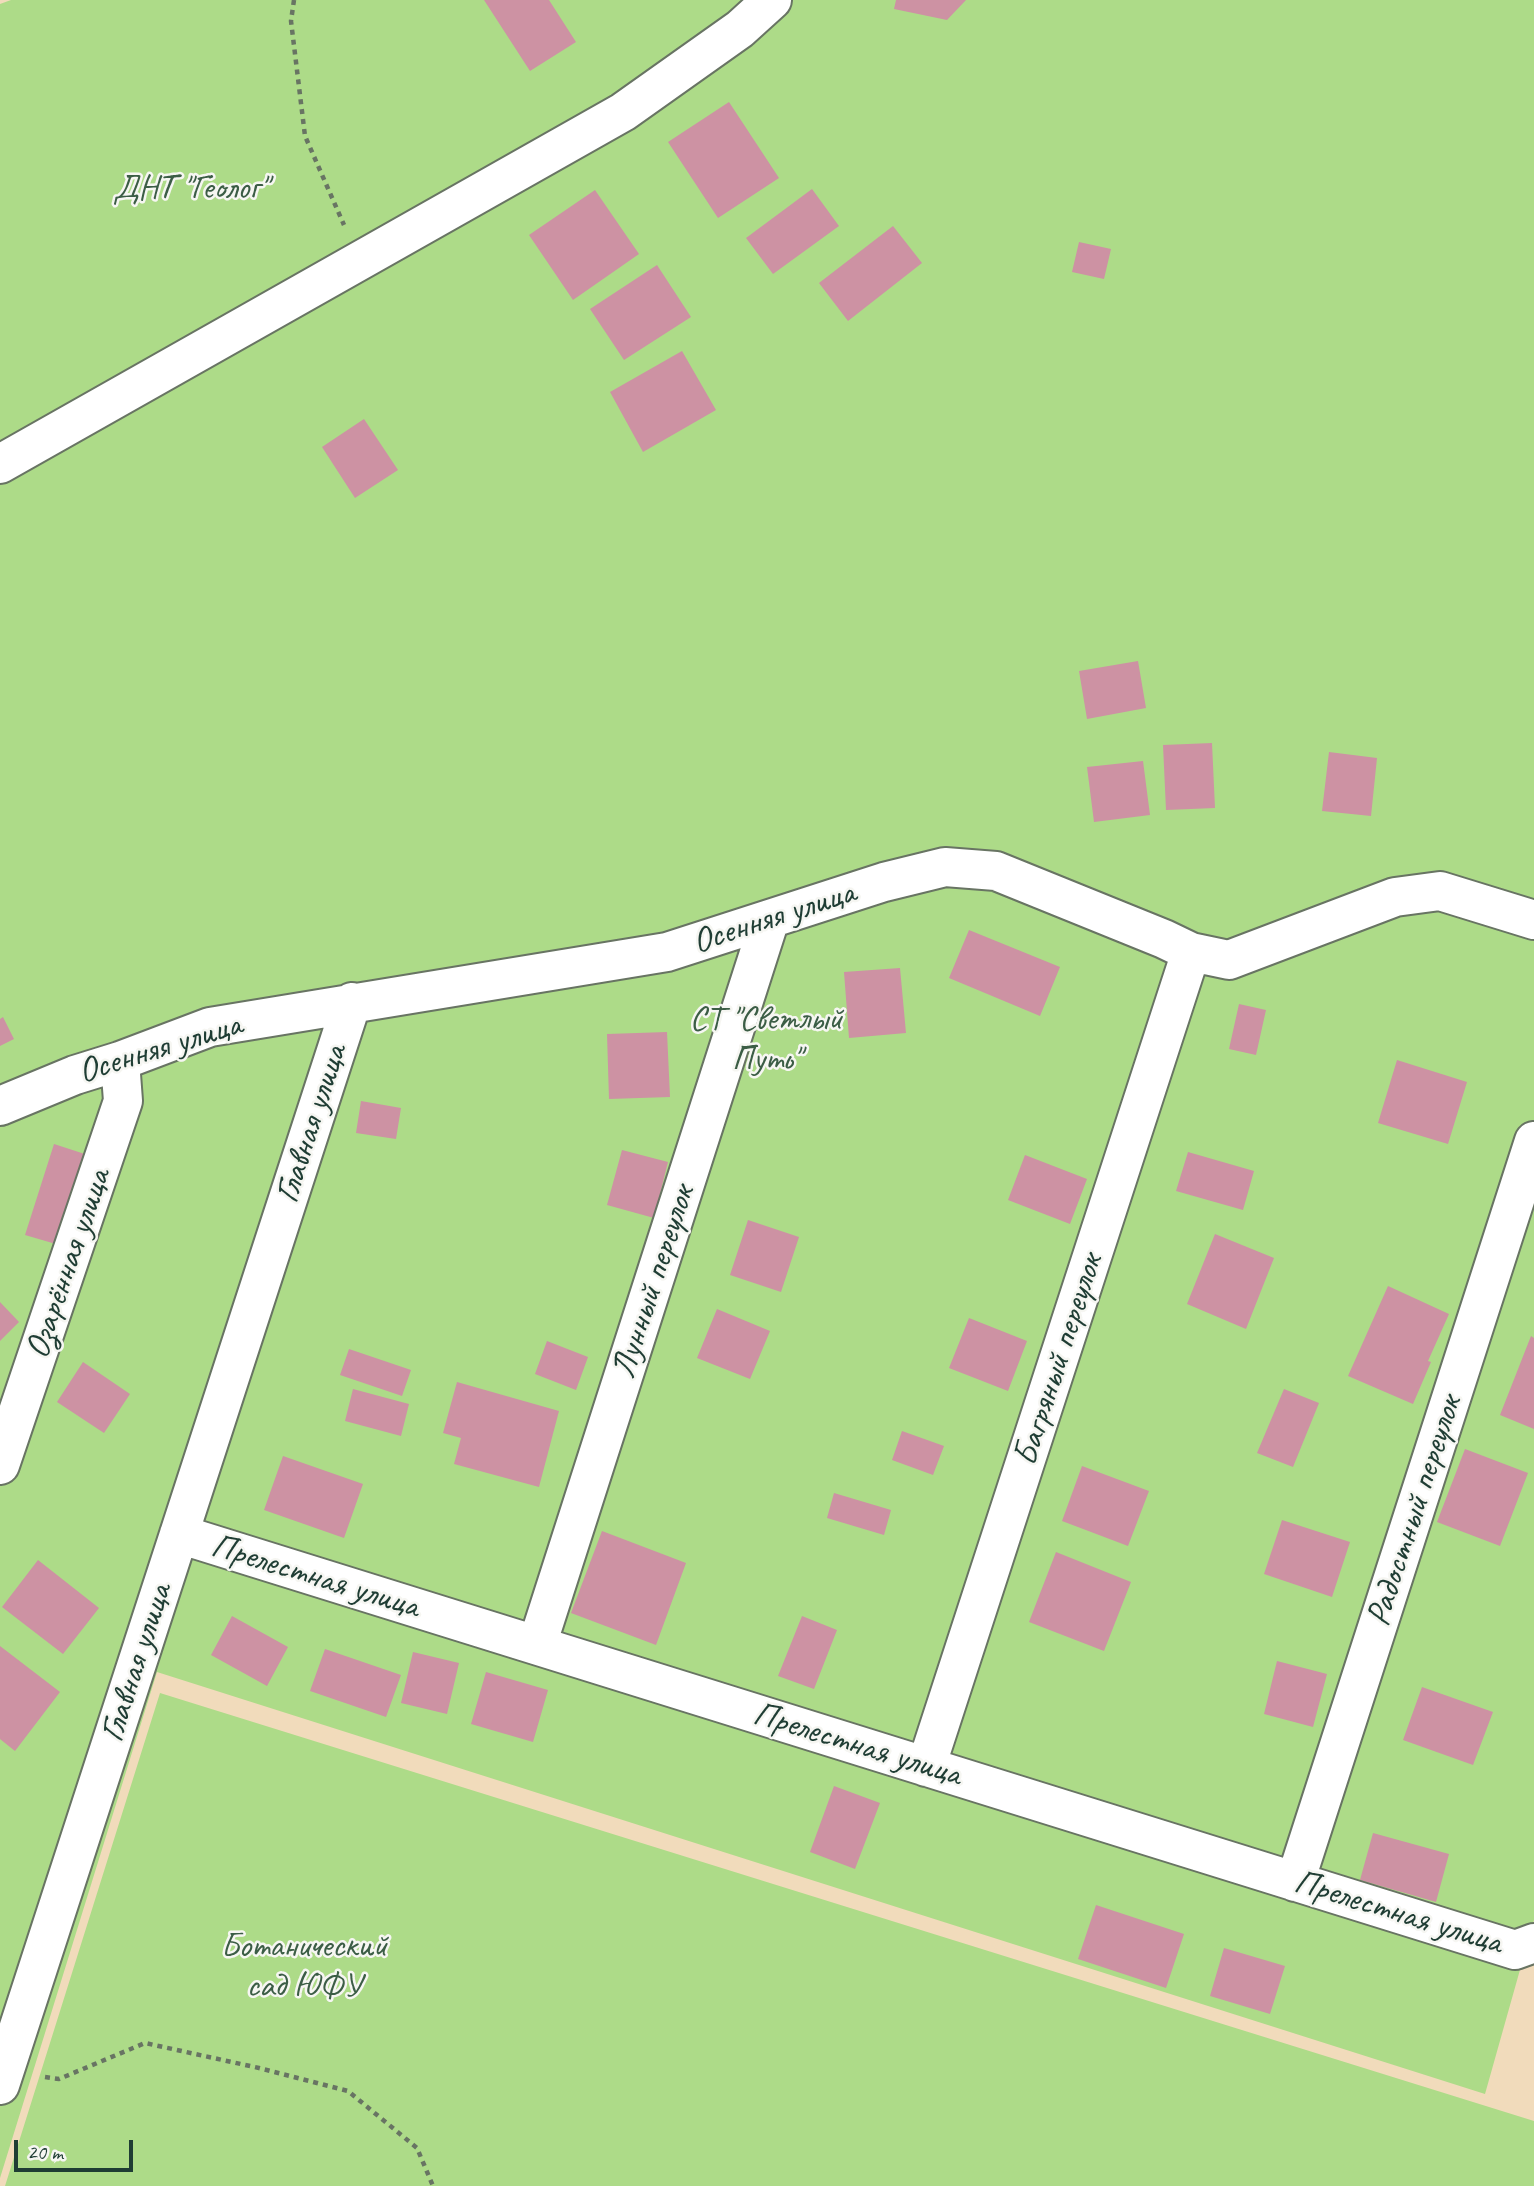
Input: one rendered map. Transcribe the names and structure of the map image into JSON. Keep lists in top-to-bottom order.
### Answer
{
  "streets": {
    "street": [
      "Осенняя улица",
      "Главная улица",
      "Озарённая улица",
      "Лунный переулок",
      "Багряный переулок",
      "Радостный переулок",
      "Прелестная улица"
    ]
  },
  "crossings": [
    ["Осенняя улица", "Главная улица"],
    ["Осенняя улица", "Озарённая улица"],
    ["Осенняя улица", "Лунный переулок"],
    ["Осенняя улица", "Багряный переулок"],
    ["Главная улица", "Прелестная улица"],
    ["Лунный переулок", "Прелестная улица"],
    ["Багряный переулок", "Прелестная улица"],
    ["Радостный переулок", "Прелестная улица"]
  ],
  "parks": ["ДНТ \"Геолог\"", "СТ \"Светлый Путь\"", "Ботанический сад ЮФУ"],
  "scale_bar": "20 m"
}
